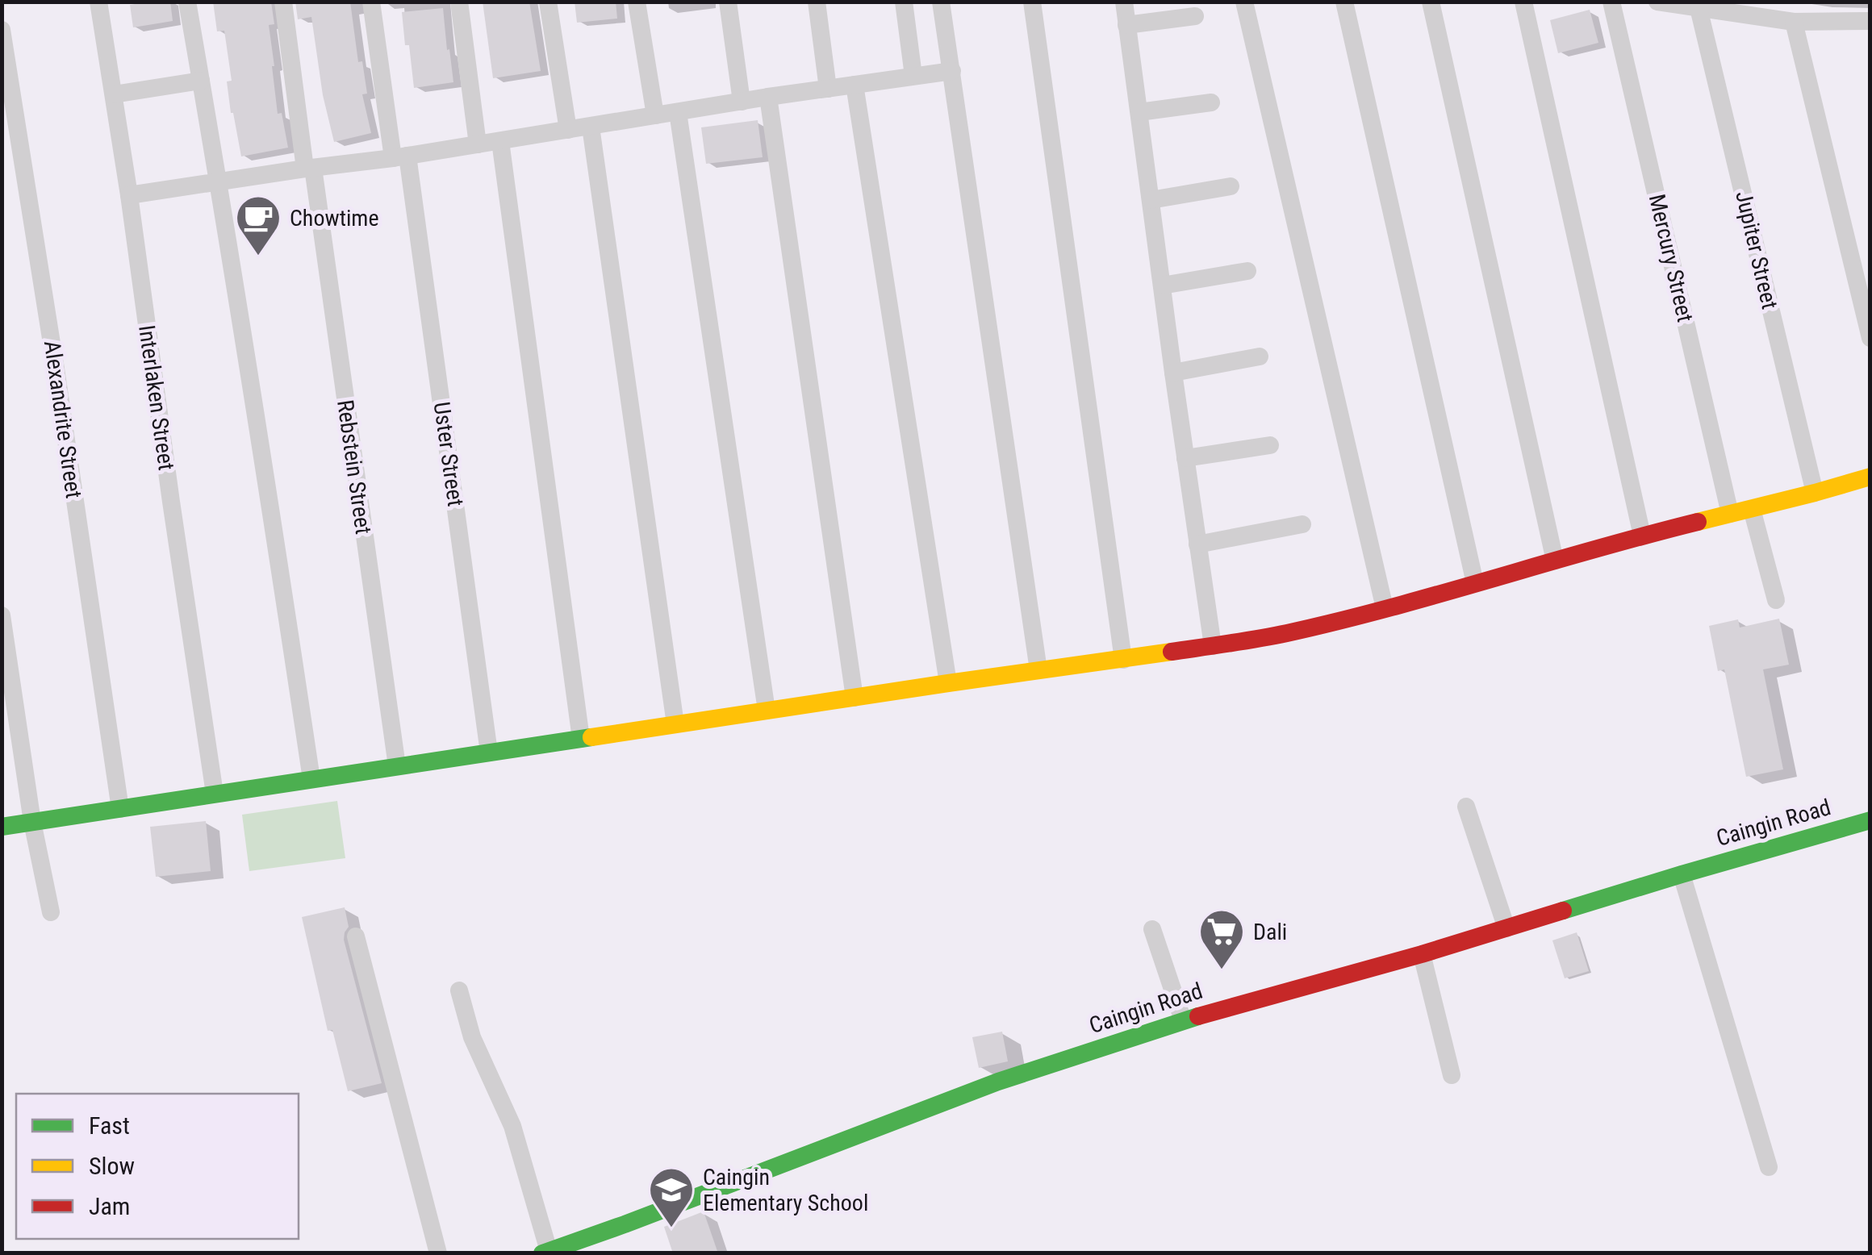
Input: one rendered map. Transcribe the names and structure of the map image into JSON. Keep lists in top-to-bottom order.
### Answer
{
  "streets": {
    "street": [
      "Jupiter Street",
      "Mercury Street",
      "Interlaken Street",
      "Alexandrite Street",
      "Uster Street",
      "Rebstein Street",
      "Caingin Road"
    ]
  },
  "places": {
    "cafe": ["Chowtime"],
    "supermarket": ["Dali"],
    "school or university": ["Caingin Elementary School"]
  },
  "legend": ["Fast", "Slow", "Jam"]
}
